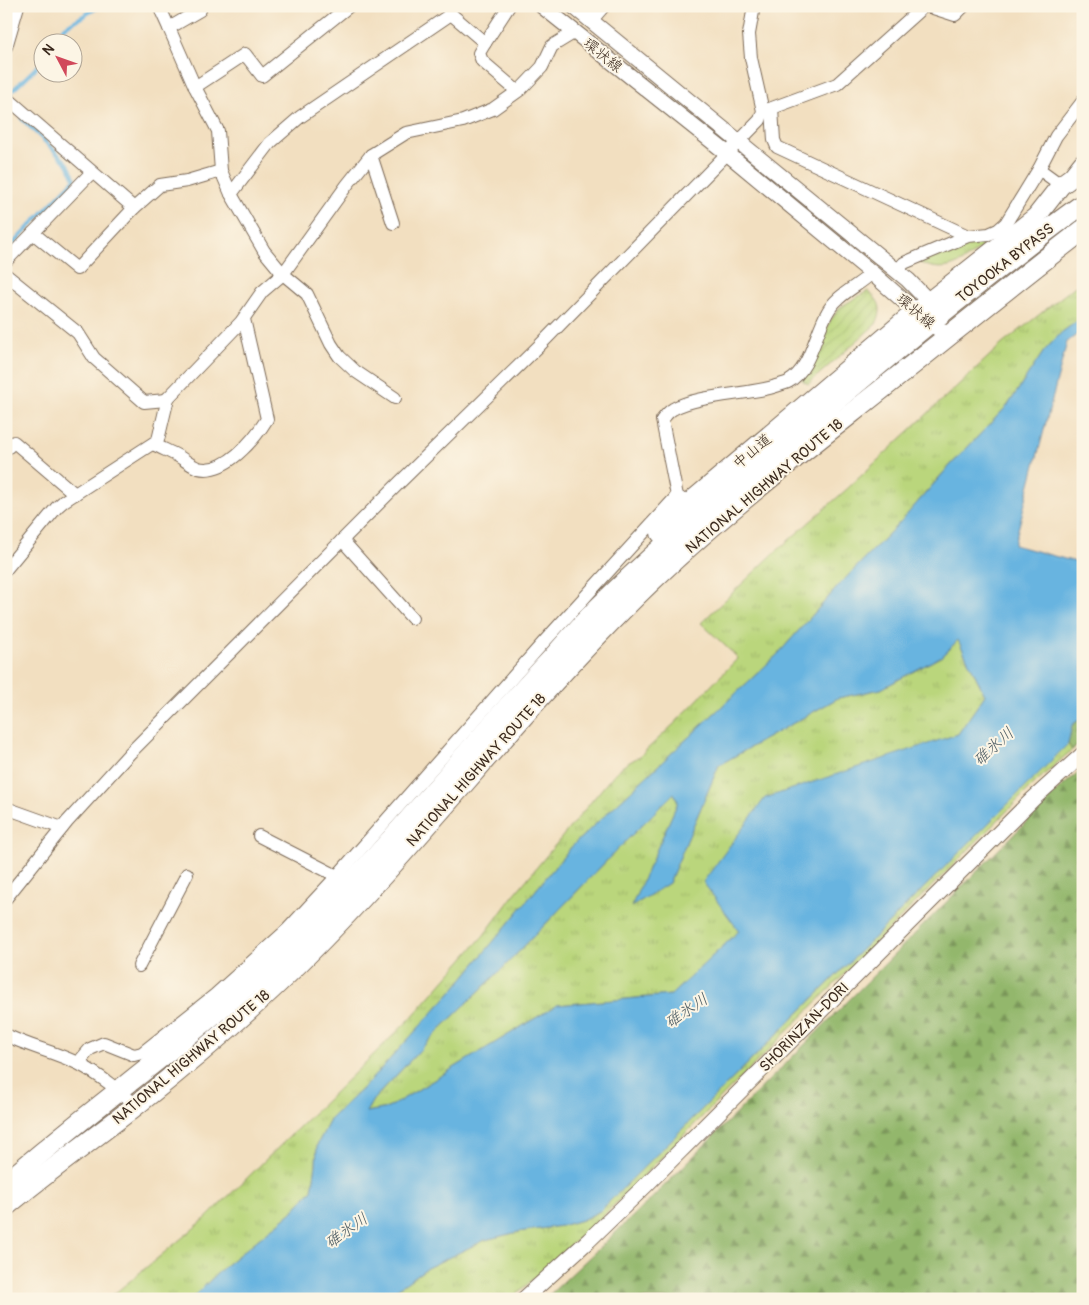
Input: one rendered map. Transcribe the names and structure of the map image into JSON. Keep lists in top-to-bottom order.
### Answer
{
  "streets": {
    "highway": ["TOYOOKA BYPASS", "中山道", "NATIONAL HIGHWAY ROUTE 18"],
    "street": ["環状線", "SHORINZAN-DORI"]
  },
  "crossings": [
    ["環状線", "TOYOOKA BYPASS"],
    ["環状線", "中山道"],
    ["環状線", "NATIONAL HIGHWAY ROUTE 18"],
    ["TOYOOKA BYPASS", "中山道"],
    ["TOYOOKA BYPASS", "NATIONAL HIGHWAY ROUTE 18"],
    ["中山道", "NATIONAL HIGHWAY ROUTE 18"]
  ],
  "water": ["碓氷川"],
  "north": "top left"
}
